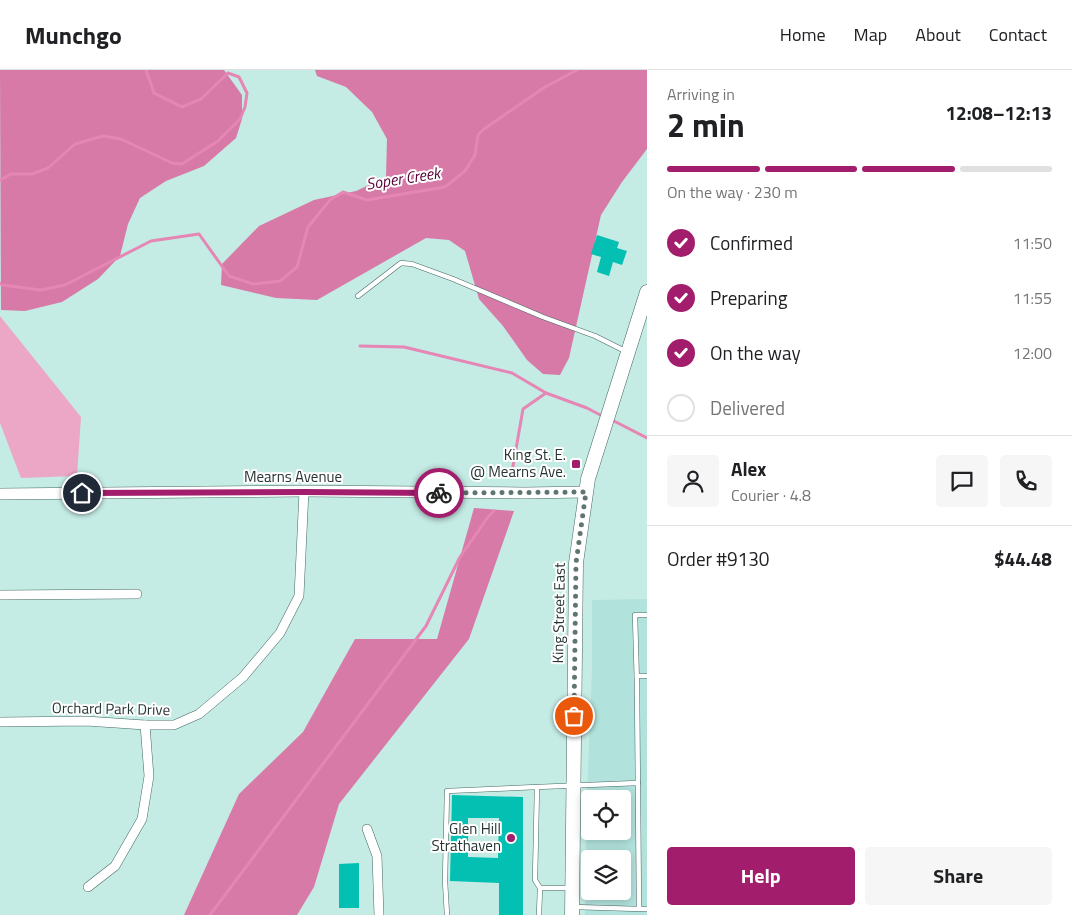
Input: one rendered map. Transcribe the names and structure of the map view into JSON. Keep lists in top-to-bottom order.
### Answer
{
  "streets": {
    "main road": ["King Street East"],
    "street": ["Mearns Avenue", "Orchard Park Drive"]
  },
  "crossings": [
    ["Mearns Avenue", "King Street East"],
    ["Mearns Avenue", "Orchard Park Drive"]
  ],
  "water": ["Soper Creek"],
  "places": {
    "transit": ["King St. E. @ Mearns Ave."],
    "other": ["Glen Hill Strathaven"]
  },
  "page": {
    "header": "Munchgo",
    "nav": [
      "Home",
      "Map",
      "About",
      "Contact"
    ],
    "heading": ["2 min", "Arriving in", "12:08–12:13"],
    "panel": [
      "Alex",
      "Courier · 4.8",
      "Order #9130",
      "$44.48"
    ],
    "bar": "On the way · 230 m",
    "list": [
      ["Confirmed", "11:50"],
      ["Preparing", "11:55"],
      ["On the way", "12:00"],
      "Delivered"
    ],
    "buttons": ["Help", "Share"]
  }
}
